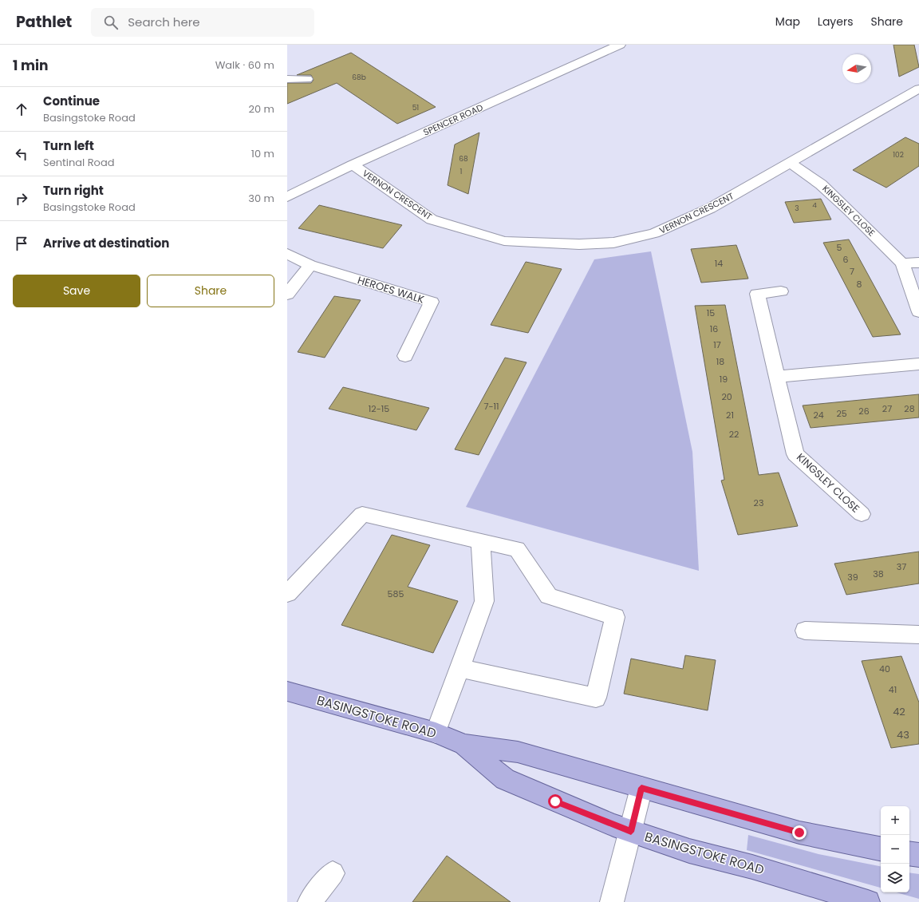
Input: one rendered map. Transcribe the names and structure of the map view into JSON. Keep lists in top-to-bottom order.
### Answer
{
  "streets": {
    "main road": ["BASINGSTOKE ROAD"],
    "street": [
      "SPENCER ROAD",
      "VERNON CRESCENT",
      "KINGSLEY CLOSE",
      "HEROES WALK"
    ]
  },
  "crossings": [
    ["SPENCER ROAD", "VERNON CRESCENT"],
    ["VERNON CRESCENT", "KINGSLEY CLOSE"]
  ],
  "house_numbers": [
    "68b",
    "51",
    "102",
    "68",
    "1",
    "4",
    "3",
    "5",
    "6",
    "14",
    "7",
    "8",
    "15",
    "16",
    "17",
    "18",
    "19",
    "20",
    "7-11",
    "12-15",
    "27",
    "28",
    "26",
    "25",
    "21",
    "24",
    "22",
    "23",
    "37",
    "38",
    "39",
    "585",
    "40",
    "41",
    "42",
    "43"
  ],
  "north": "left",
  "page": {
    "header": "Pathlet",
    "search": "Search here",
    "nav": ["Map", "Layers", "Share"],
    "heading": ["1 min", "Walk · 60 m"],
    "list": [
      ["Continue", "Basingstoke Road", "20 m"],
      ["Turn left", "Sentinal Road", "10 m"],
      ["Turn right", "Basingstoke Road", "30 m"],
      "Arrive at destination"
    ],
    "buttons": ["Save", "Share"],
    "map_buttons": ["+", "−"]
  }
}
